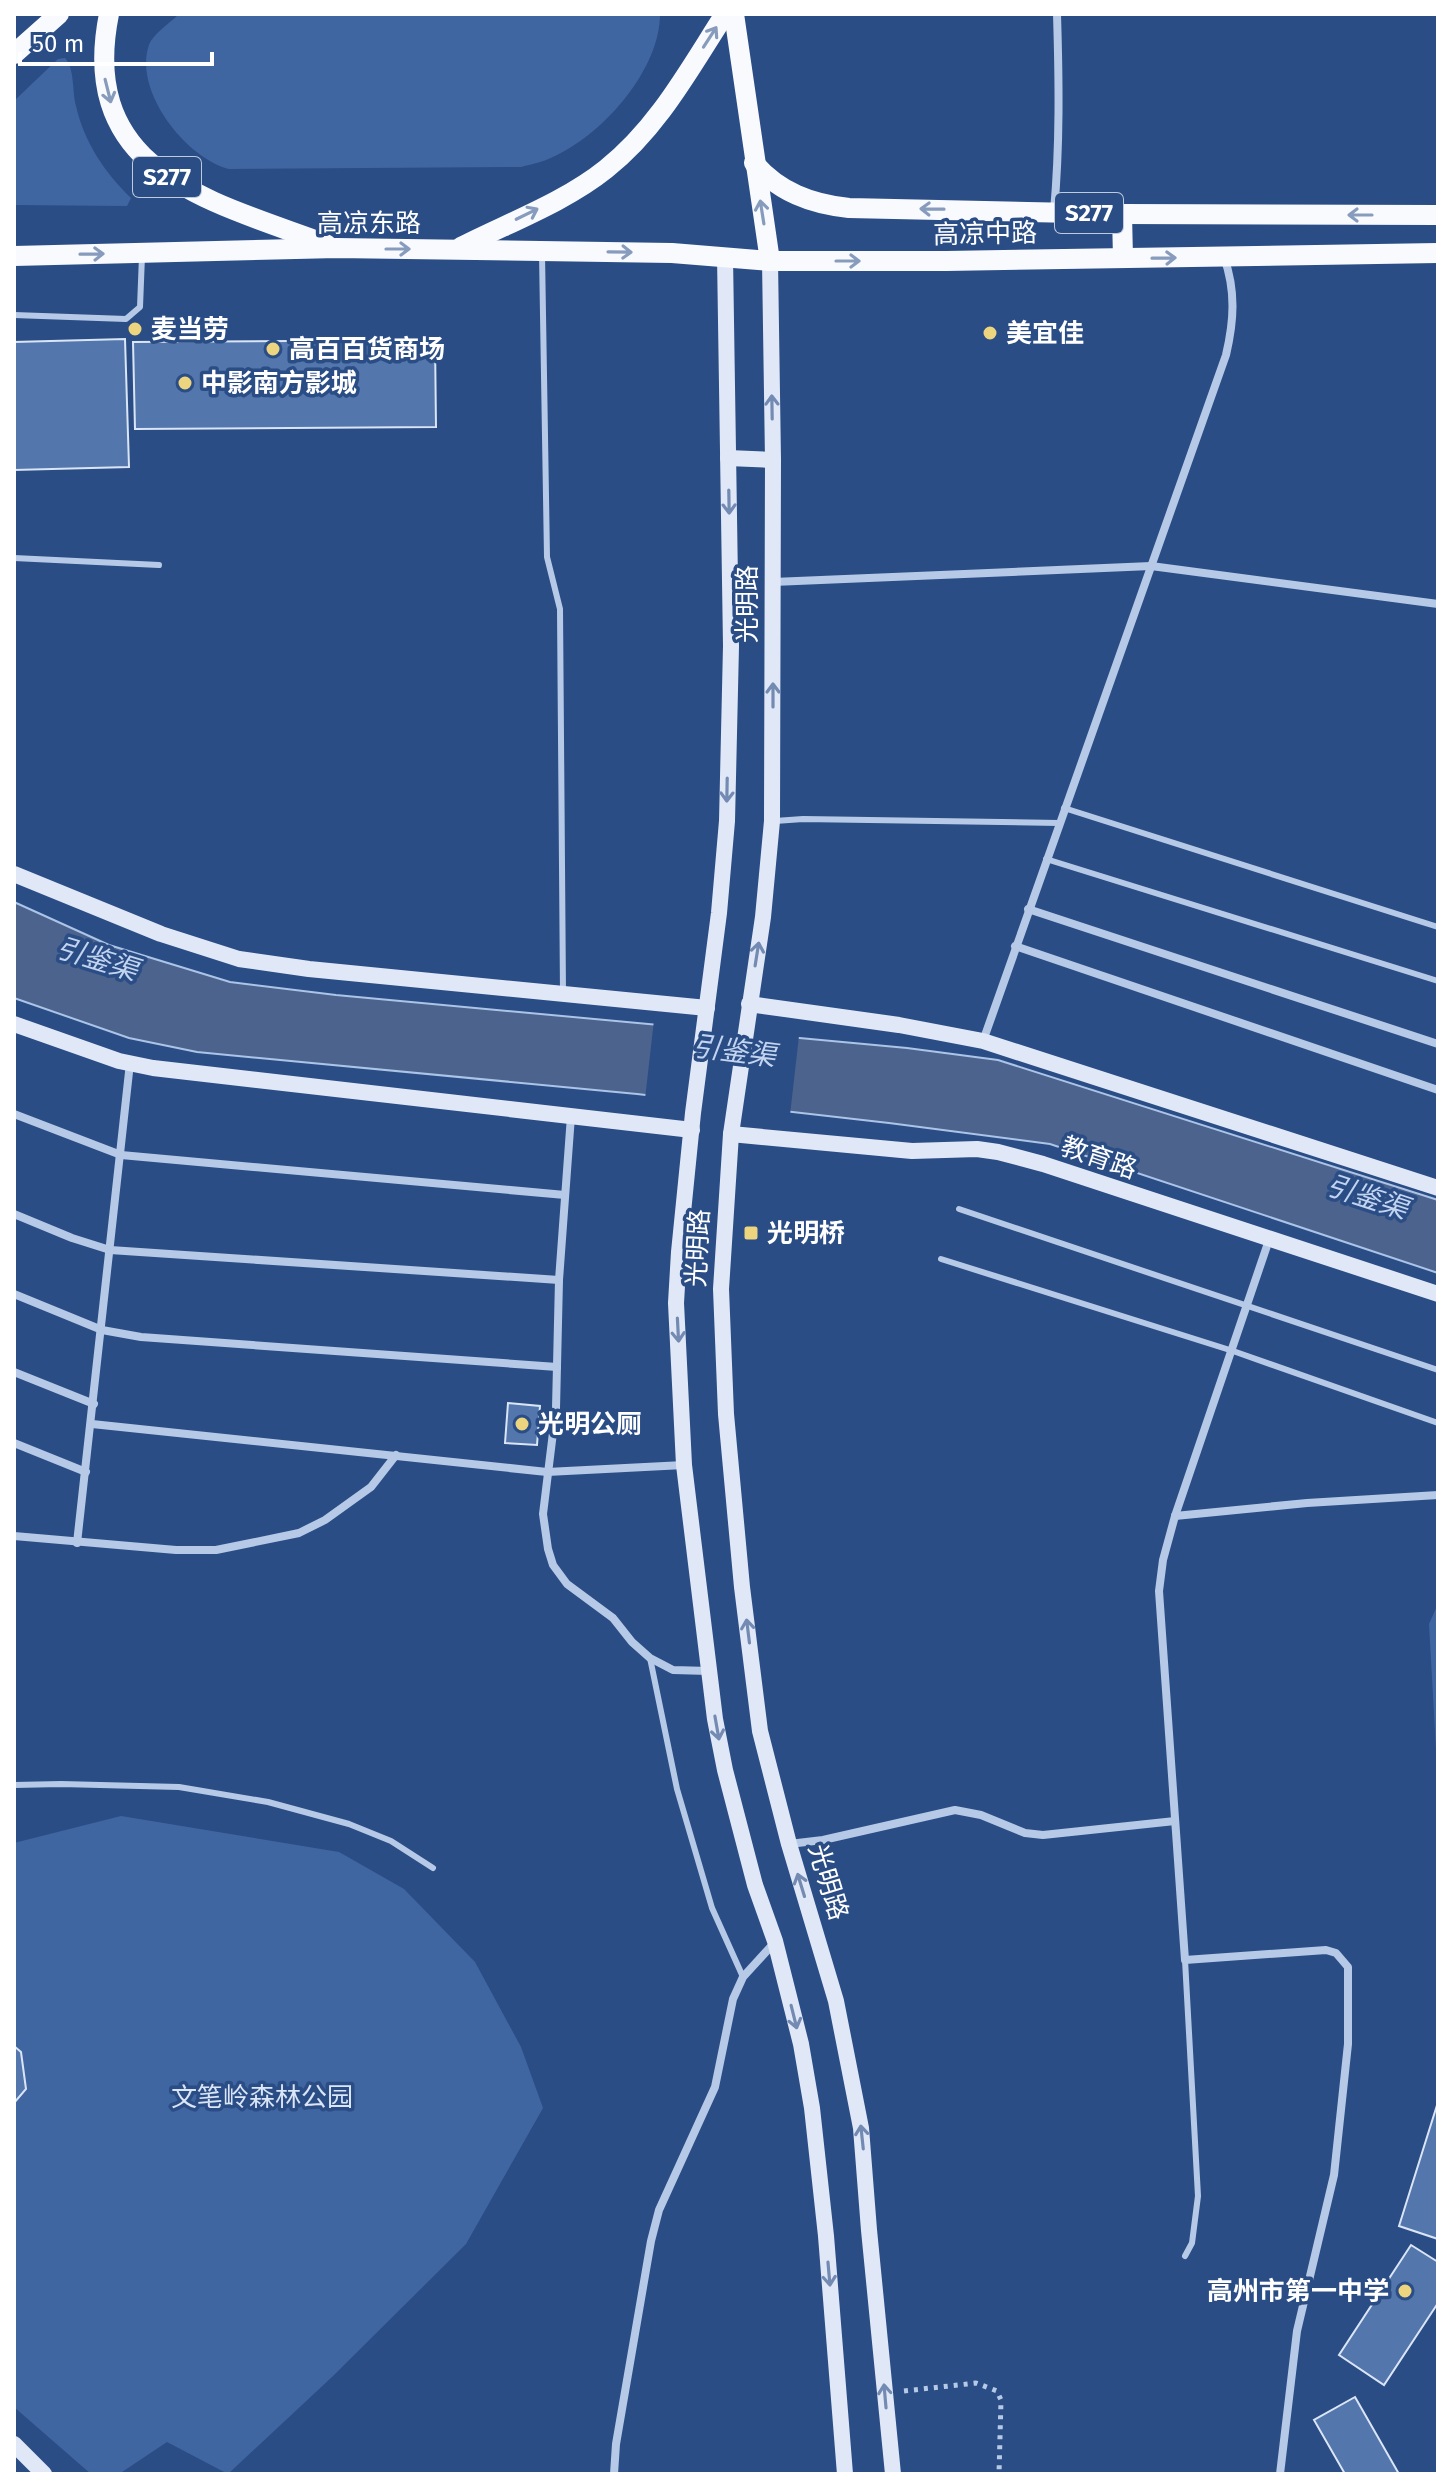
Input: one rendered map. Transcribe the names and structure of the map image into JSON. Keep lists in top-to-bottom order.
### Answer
{
  "streets": {
    "main road": [
      "S277",
      "高凉东路",
      "高凉中路",
      "光明路",
      "教育路"
    ]
  },
  "crossings": [
    ["S277", "高凉东路"],
    ["高凉东路", "高凉中路"],
    ["高凉东路", "光明路"],
    ["高凉中路", "光明路"],
    ["光明路", "教育路"]
  ],
  "one_way": ["高凉东路"],
  "water": ["引鉴渠"],
  "parks": ["文笔岭森林公园"],
  "places": {
    "other": [
      "麦当劳",
      "美宜佳",
      "高百百货商场",
      "中影南方影城",
      "光明公厕",
      "高州市第一中学"
    ],
    "transit": ["光明桥"]
  },
  "scale_bar": "50 m"
}
